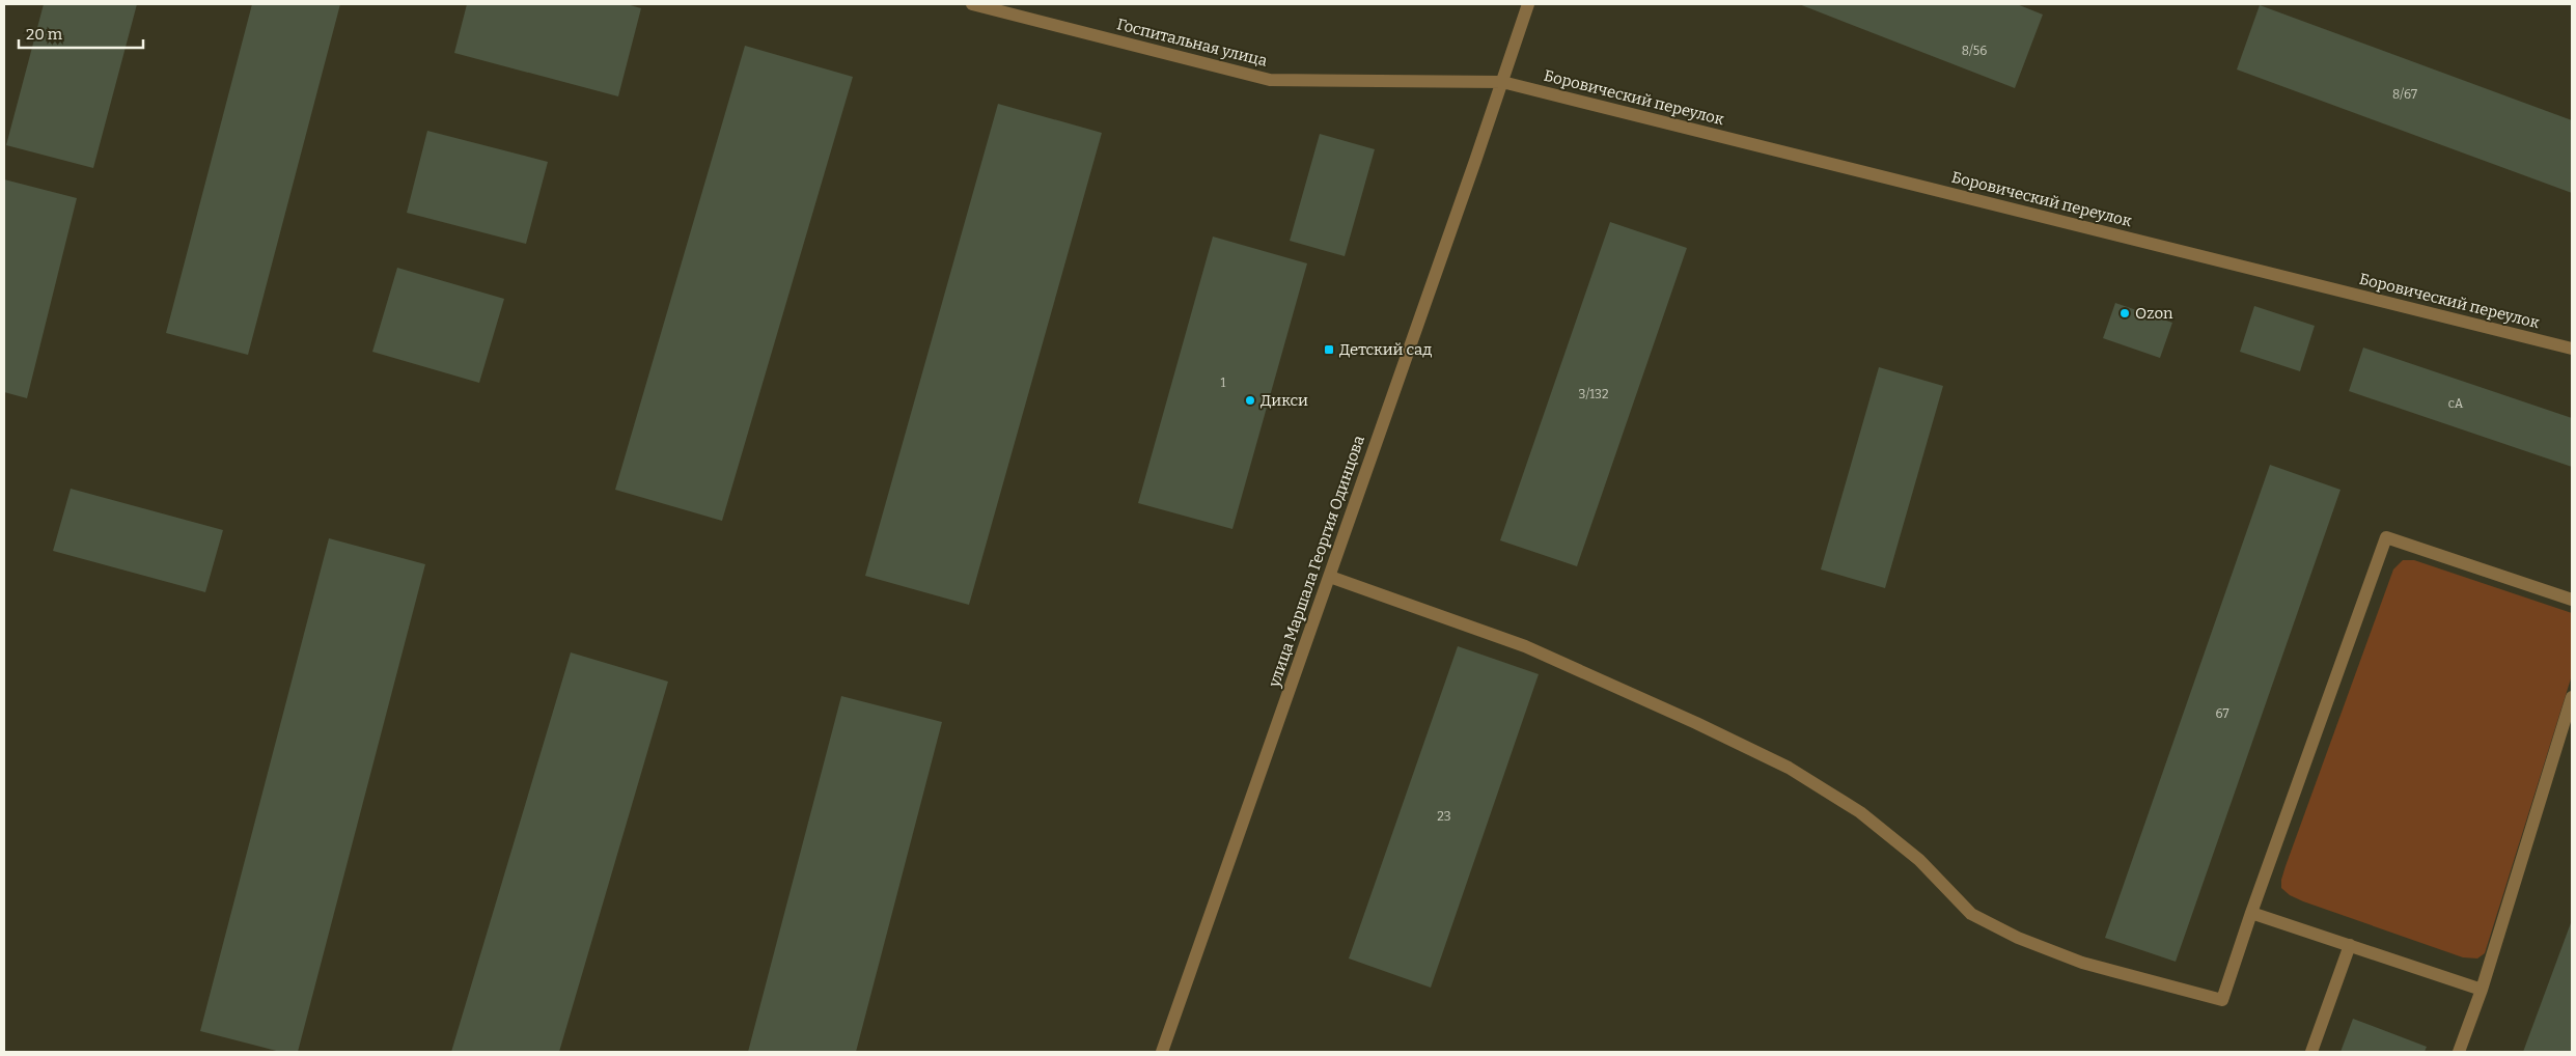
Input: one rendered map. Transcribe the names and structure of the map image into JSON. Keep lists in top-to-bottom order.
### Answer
{
  "streets": {
    "street": ["Госпитальная улица", "Боровический переулок", "улица Маршала Георгия Одинцова"]
  },
  "crossings": [
    ["Госпитальная улица", "Боровический переулок"],
    ["Госпитальная улица", "улица Маршала Георгия Одинцова"],
    ["Боровический переулок", "улица Маршала Георгия Одинцова"]
  ],
  "places": {
    "other": ["Ozon", "Дикси"],
    "transit": ["Детский сад"]
  },
  "house_numbers": [
    "8/56",
    "8/67",
    "1",
    "3/132",
    "сА",
    "67",
    "23"
  ],
  "scale_bar": "20 m"
}
